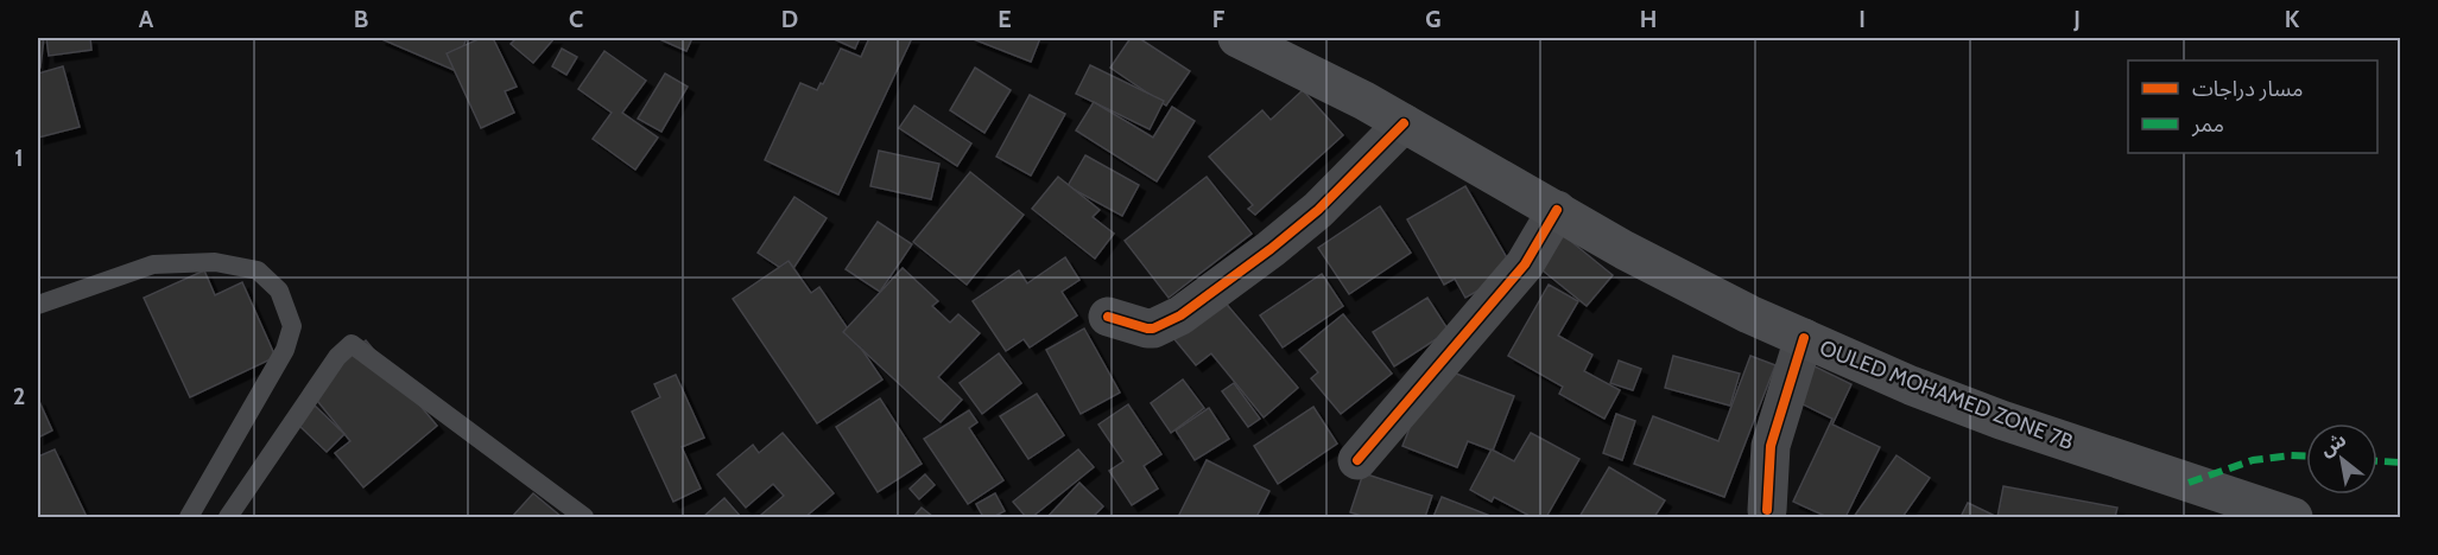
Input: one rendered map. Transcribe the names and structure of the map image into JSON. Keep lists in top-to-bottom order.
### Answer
{
  "streets": {
    "main road": ["OULED MOHAMED ZONE 7B"]
  },
  "legend": ["مسار دراجات", "ممر"],
  "north": "top left",
  "grid": {
    "columns": [
      "A",
      "B",
      "C",
      "D",
      "E",
      "F",
      "G",
      "H",
      "I",
      "J",
      "K"
    ],
    "rows": ["1", "2"]
  }
}
